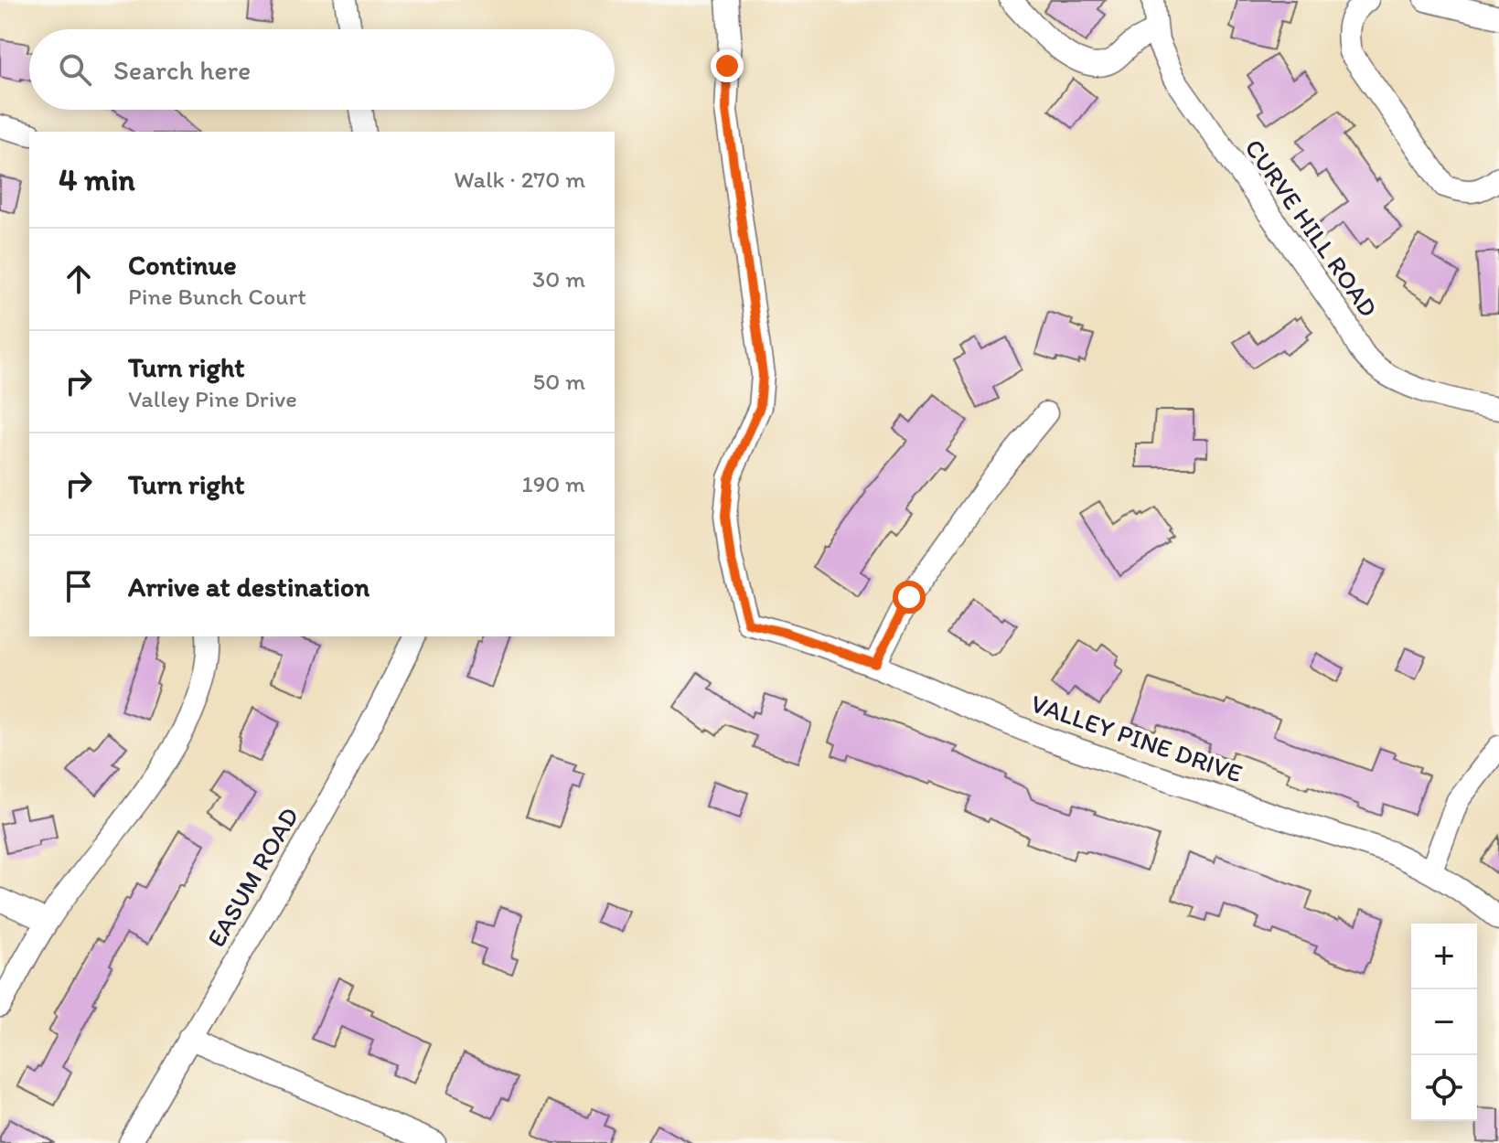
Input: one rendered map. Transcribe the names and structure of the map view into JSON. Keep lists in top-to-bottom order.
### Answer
{
  "streets": {
    "street": ["CURVE HILL ROAD", "VALLEY PINE DRIVE", "EASUM ROAD"]
  },
  "page": {
    "search": "Search here",
    "heading": ["4 min", "Walk · 270 m"],
    "list": [
      ["Continue", "Pine Bunch Court", "30 m"],
      ["Turn right", "Valley Pine Drive", "50 m"],
      ["Turn right", "190 m"],
      "Arrive at destination"
    ],
    "map_buttons": ["+", "−"]
  }
}
